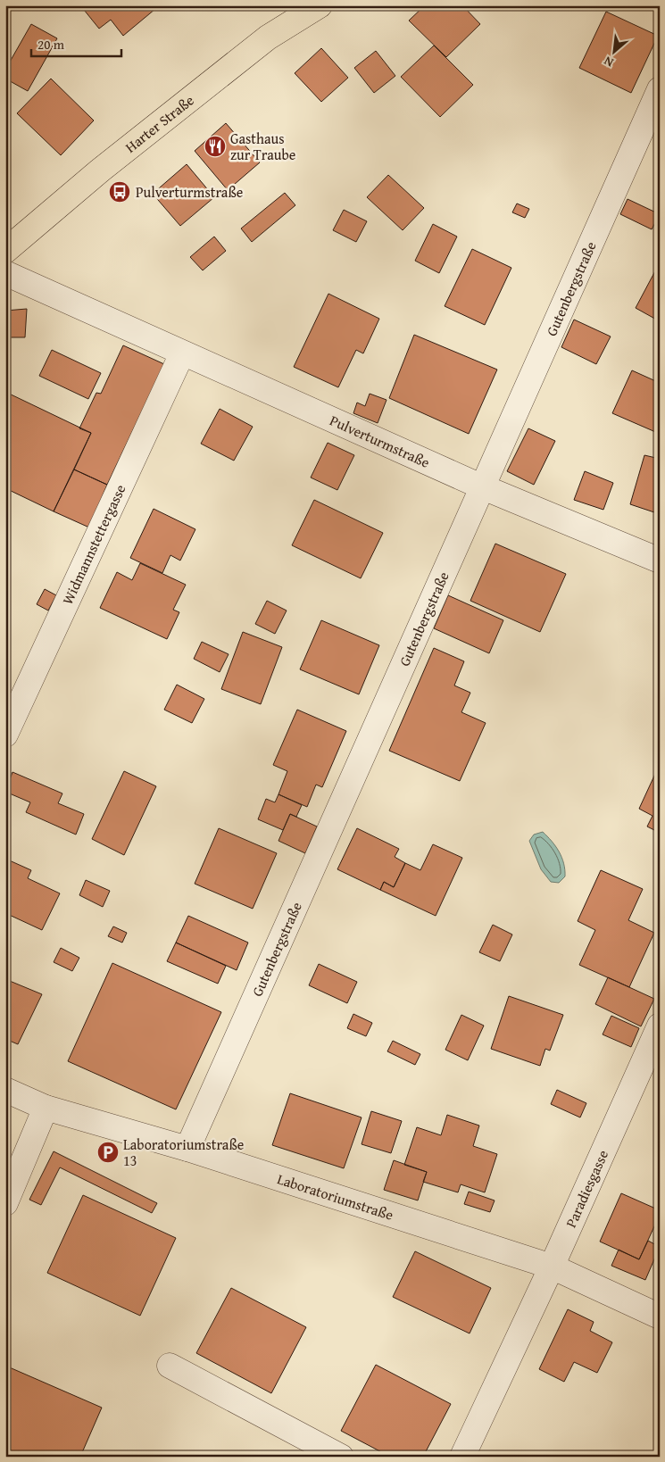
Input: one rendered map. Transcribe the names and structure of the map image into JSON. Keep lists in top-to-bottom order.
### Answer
{
  "streets": {
    "main road": ["Harter Straße"],
    "street": [
      "Gutenbergstraße",
      "Pulverturmstraße",
      "Widmannstettergasse",
      "Paradiesgasse",
      "Laboratoriumstraße"
    ]
  },
  "crossings": [
    ["Gutenbergstraße", "Pulverturmstraße"],
    ["Gutenbergstraße", "Laboratoriumstraße"],
    ["Pulverturmstraße", "Widmannstettergasse"],
    ["Paradiesgasse", "Laboratoriumstraße"]
  ],
  "places": {
    "restaurant": ["Gasthaus zur Traube"],
    "bus stop": ["Pulverturmstraße"],
    "parking": ["Laboratoriumstraße 13"]
  },
  "scale_bar": "20 m",
  "north": "bottom left"
}
